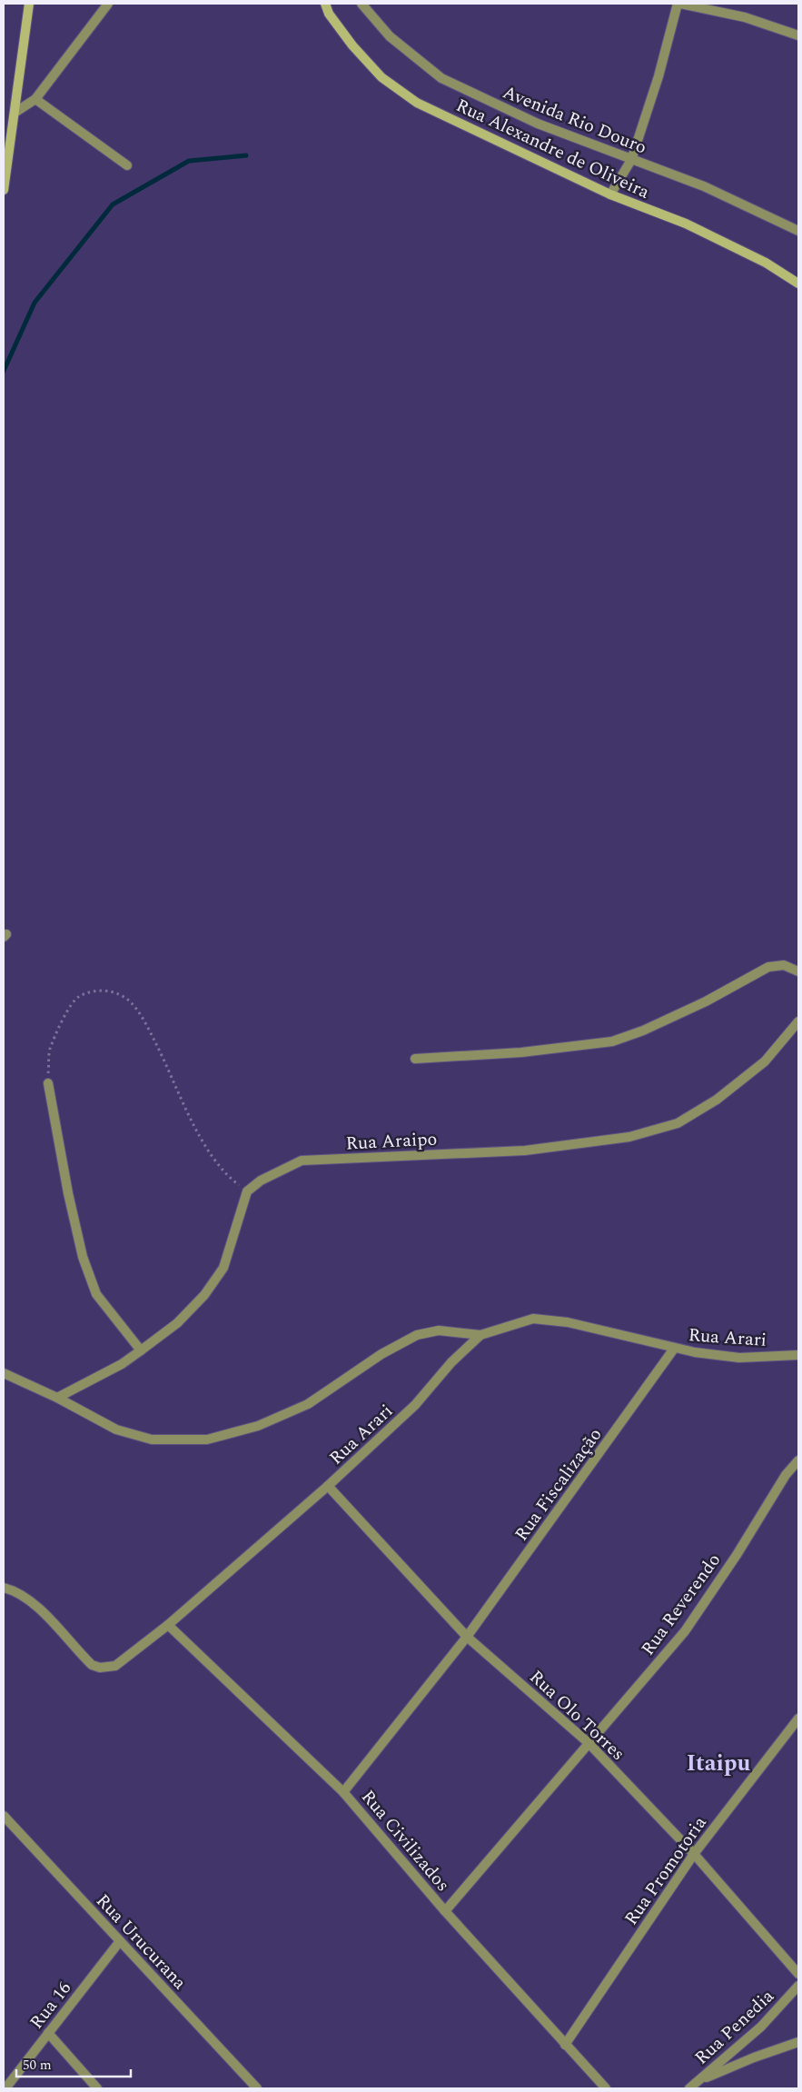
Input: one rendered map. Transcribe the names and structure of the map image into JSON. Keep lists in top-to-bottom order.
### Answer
{
  "streets": {
    "main road": ["Rua Alexandre de Oliveira"],
    "street": [
      "Avenida Rio Douro",
      "Rua Araipo",
      "Rua Arari",
      "Rua Fiscalização",
      "Rua Reverendo",
      "Rua Olo Torres",
      "Rua Civilizados",
      "Rua Promotoria",
      "Rua Urucurana",
      "Rua 16",
      "Rua Penedia"
    ]
  },
  "crossings": [
    ["Rua Arari", "Rua Fiscalização"],
    ["Rua Arari", "Rua Olo Torres"],
    ["Rua Arari", "Rua Civilizados"],
    ["Rua Fiscalização", "Rua Olo Torres"],
    ["Rua Reverendo", "Rua Olo Torres"],
    ["Rua Olo Torres", "Rua Promotoria"],
    ["Rua Civilizados", "Rua Promotoria"],
    ["Rua Urucurana", "Rua 16"]
  ],
  "districts": ["Itaipu"],
  "scale_bar": "50 m"
}
